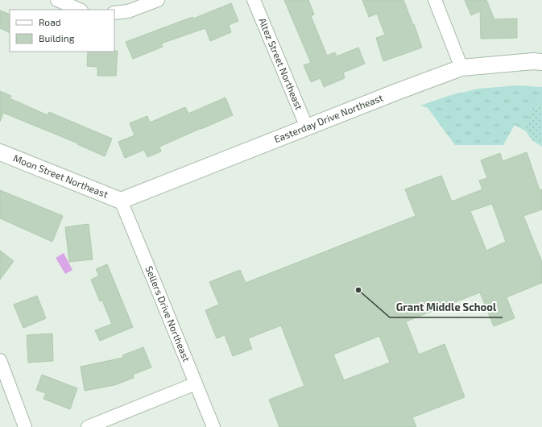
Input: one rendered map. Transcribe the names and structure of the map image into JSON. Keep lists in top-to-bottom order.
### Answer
{
  "streets": {
    "street": [
      "Altez Street Northeast",
      "Easterday Drive Northeast",
      "Moon Street Northeast",
      "Sellers Drive Northeast"
    ]
  },
  "crossings": [
    ["Altez Street Northeast", "Easterday Drive Northeast"],
    ["Easterday Drive Northeast", "Moon Street Northeast"],
    ["Easterday Drive Northeast", "Sellers Drive Northeast"],
    ["Moon Street Northeast", "Sellers Drive Northeast"]
  ],
  "places": ["Grant Middle School"],
  "legend": ["Road", "Building"]
}
